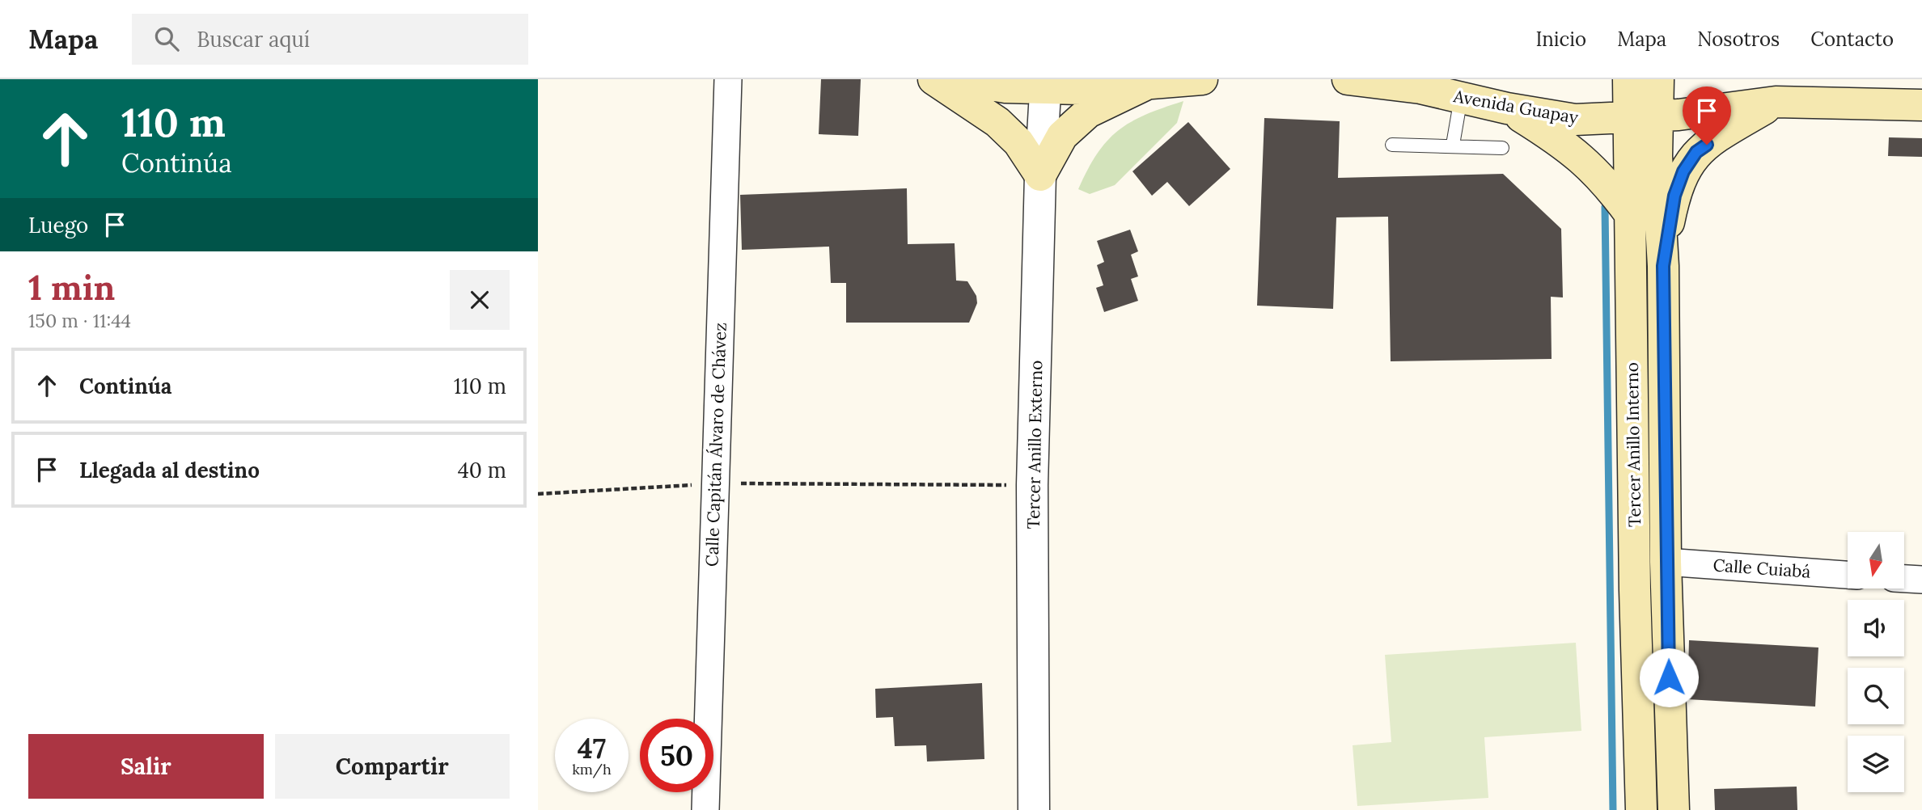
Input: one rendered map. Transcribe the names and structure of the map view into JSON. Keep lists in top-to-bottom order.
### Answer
{
  "streets": {
    "main road": ["Avenida Guapay", "Tercer Anillo Interno"],
    "street": ["Calle Capitán Álvaro de Chávez", "Tercer Anillo Externo", "Calle Cuiabá"]
  },
  "crossings": [
    ["Avenida Guapay", "Tercer Anillo Interno"],
    ["Tercer Anillo Interno", "Calle Cuiabá"]
  ],
  "north": "bottom",
  "page": {
    "header": "Mapa",
    "search": "Buscar aquí",
    "nav": [
      "Inicio",
      "Mapa",
      "Nosotros",
      "Contacto"
    ],
    "turn": ["110 m", "Continúa"],
    "then": "Luego",
    "heading": ["1 min", "150 m · 11:44"],
    "list": [
      {
        "name": "Continúa",
        "value": "110 m"
      },
      {
        "name": "Llegada al destino",
        "value": "40 m"
      }
    ],
    "speed": "47 km/h",
    "limit": "50",
    "buttons": ["Salir", "Compartir"]
  }
}
